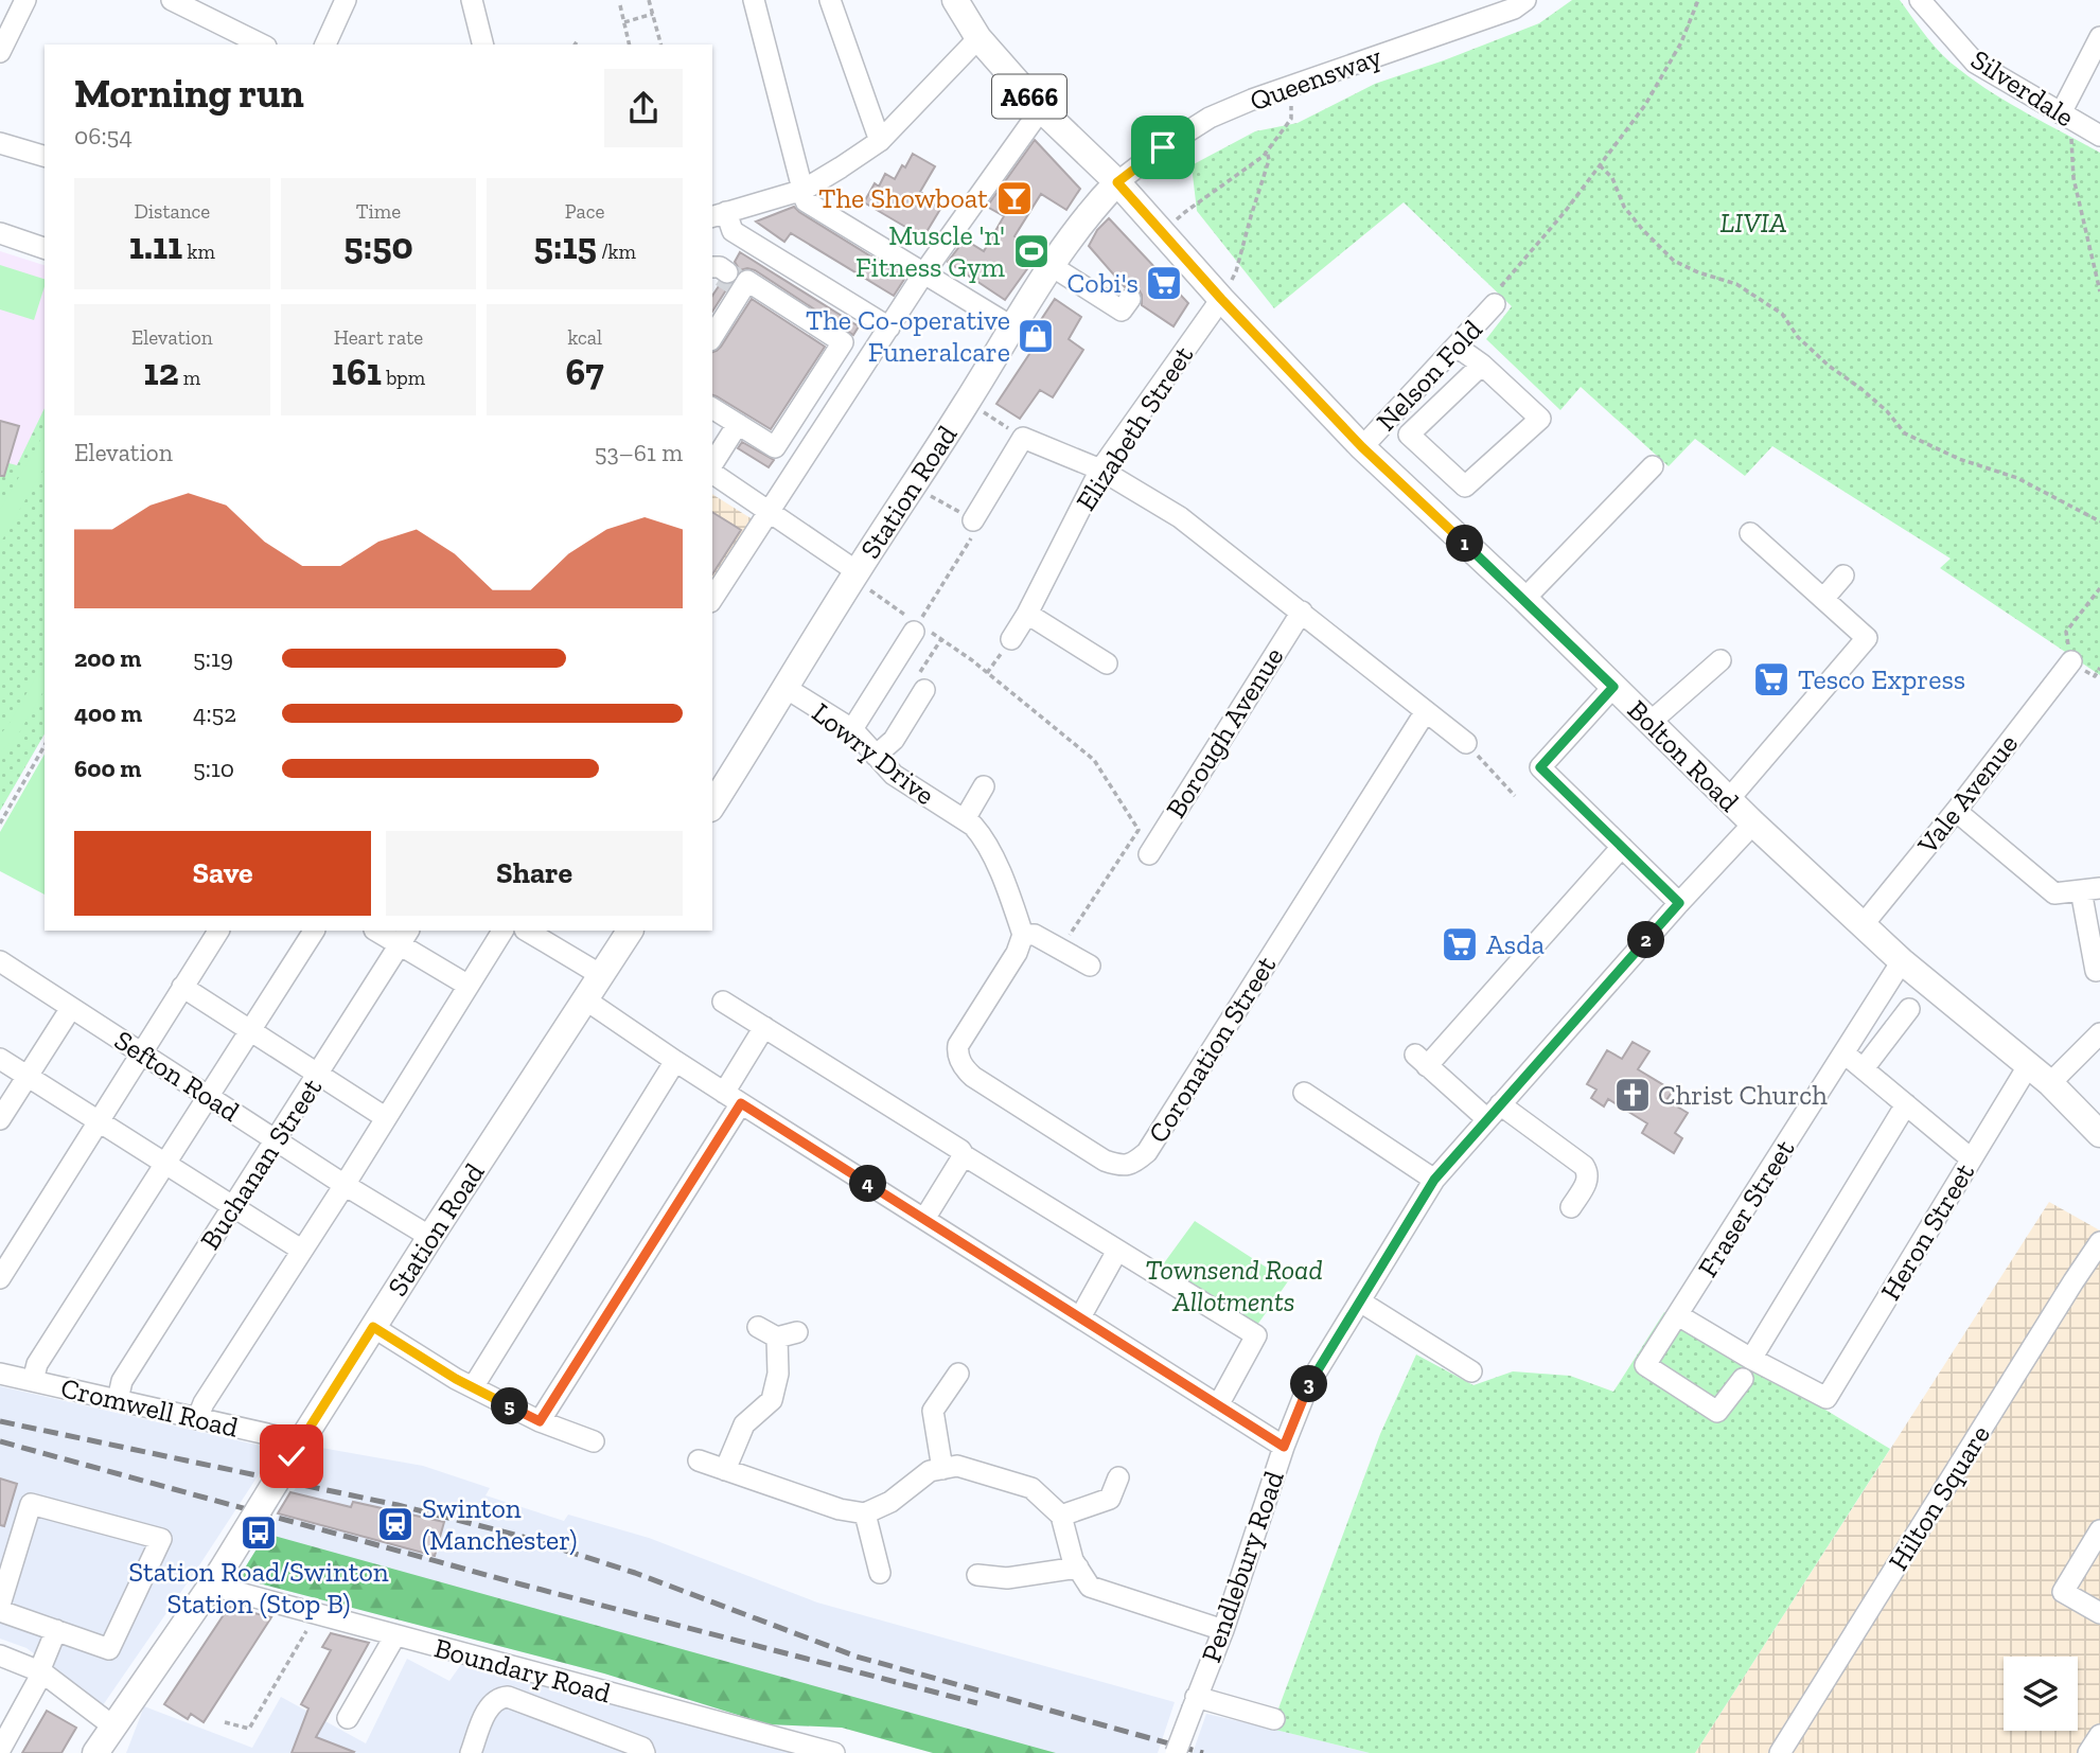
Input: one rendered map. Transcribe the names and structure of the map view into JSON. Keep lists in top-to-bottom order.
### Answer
{
  "streets": {
    "main road": ["A666", "Station Road", "Bolton Road"],
    "street": [
      "Queensway",
      "Silverdale",
      "Nelson Fold",
      "Elizabeth Street",
      "Borough Avenue",
      "Lowry Drive",
      "Vale Avenue",
      "Coronation Street",
      "Sefton Road",
      "Buchanan Street",
      "Fraser Street",
      "Heron Street",
      "Cromwell Road",
      "Hilton Square",
      "Pendlebury Road",
      "Boundary Road"
    ]
  },
  "crossings": [
    ["Queensway", "Station Road"],
    ["Queensway", "Bolton Road"],
    ["Nelson Fold", "Bolton Road"],
    ["Elizabeth Street", "Bolton Road"],
    ["Station Road", "Lowry Drive"],
    ["Station Road", "Bolton Road"],
    ["Station Road", "Sefton Road"],
    ["Station Road", "Cromwell Road"],
    ["Station Road", "Boundary Road"],
    ["Lowry Drive", "Coronation Street"],
    ["Bolton Road", "Vale Avenue"],
    ["Bolton Road", "Fraser Street"],
    ["Bolton Road", "Heron Street"],
    ["Bolton Road", "Pendlebury Road"],
    ["Sefton Road", "Buchanan Street"],
    ["Buchanan Street", "Cromwell Road"]
  ],
  "parks": ["LIVIA", "Townsend Road Allotments"],
  "places": {
    "bar": ["The Showboat"],
    "sports": ["Muscle 'n' Fitness Gym"],
    "supermarket": ["Cobi's", "Tesco Express", "Asda"],
    "shop": ["The Co-operative Funeralcare"],
    "church": ["Christ Church"],
    "station": ["Swinton (Manchester)"],
    "bus stop": ["Station Road/Swinton Station (Stop B)"]
  },
  "page": {
    "heading": ["Morning run", "06:54"],
    "stats": [
      ["Distance", "1.11 km"],
      ["Time", "5:50"],
      ["Pace", "5:15 /km"],
      ["Elevation", "12 m"],
      ["Heart rate", "161 bpm"],
      ["kcal", "67"]
    ],
    "chart": ["Elevation", "53–61 m"],
    "pins": [
      "1",
      "2",
      "4",
      "3",
      "5"
    ],
    "list": [
      {
        "name": "200 m",
        "note": "5:19"
      },
      {
        "name": "400 m",
        "note": "4:52"
      },
      {
        "name": "600 m",
        "note": "5:10"
      }
    ],
    "buttons": ["Save", "Share"]
  }
}
